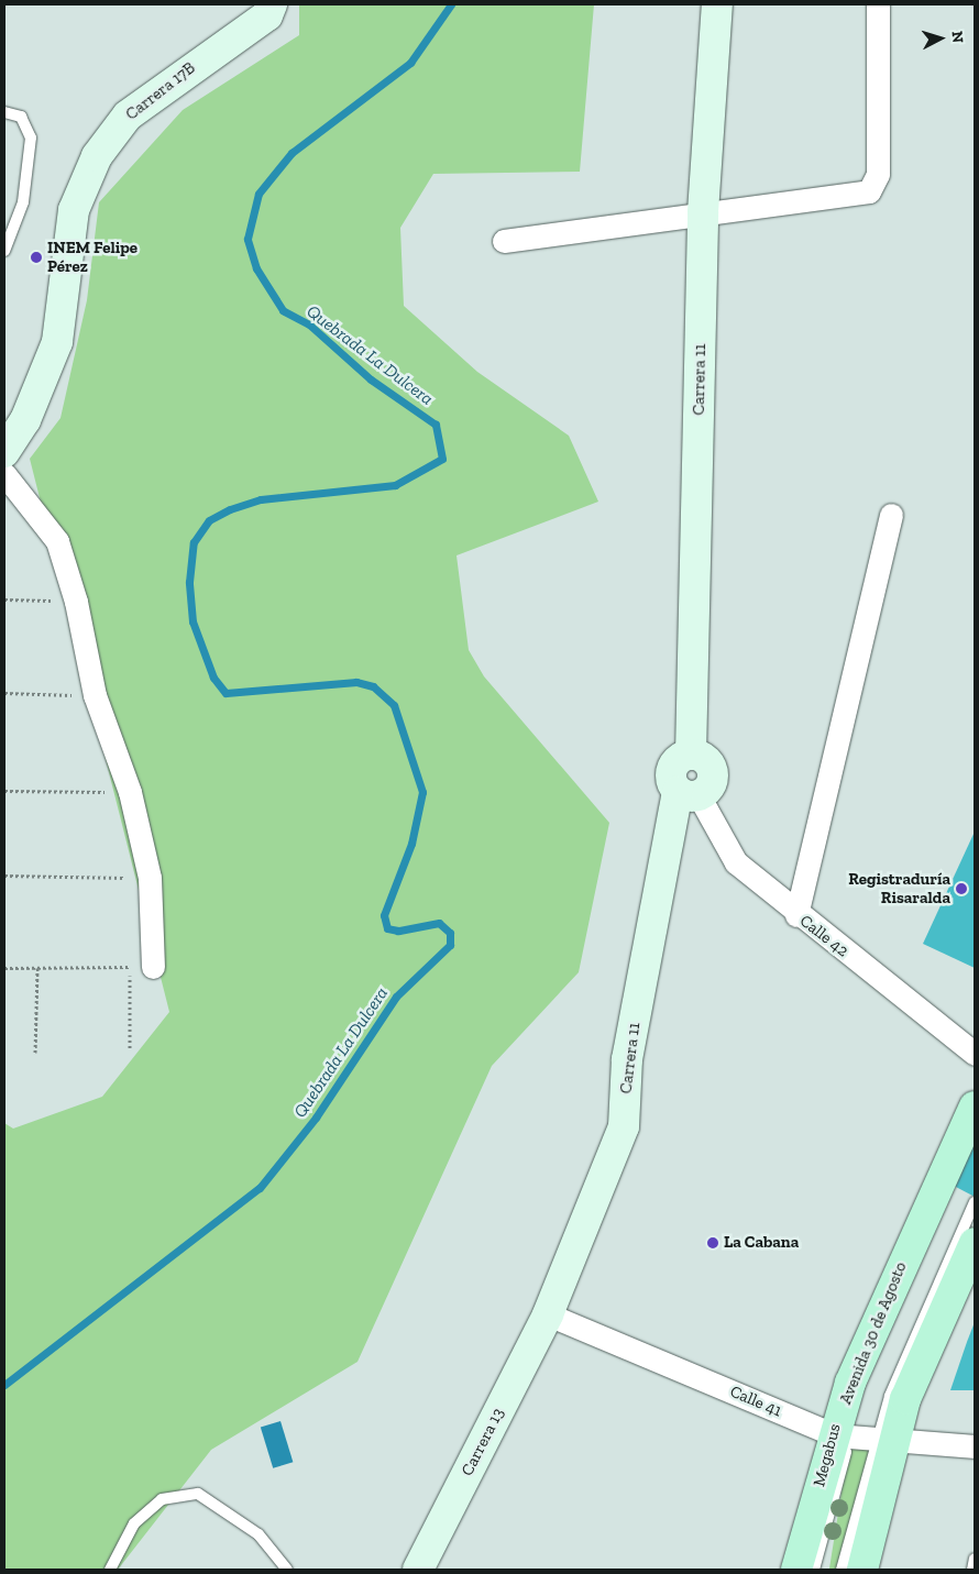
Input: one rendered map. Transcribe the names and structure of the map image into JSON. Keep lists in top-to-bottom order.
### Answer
{
  "streets": {
    "main road": ["Avenida 30 de Agosto"],
    "street": [
      "Carrera 17B",
      "Carrera 11",
      "Calle 42",
      "Calle 41",
      "Carrera 13"
    ],
    "lane": ["Megabus"]
  },
  "crossings": [
    ["Carrera 11", "Calle 42"],
    ["Carrera 11", "Calle 41"],
    ["Carrera 11", "Carrera 13"],
    ["Avenida 30 de Agosto", "Calle 41"],
    ["Avenida 30 de Agosto", "Megabus"],
    ["Calle 41", "Carrera 13"],
    ["Calle 41", "Megabus"]
  ],
  "water": ["Quebrada La Dulcera"],
  "places": ["INEM Felipe Pérez", "Registraduría Risaralda", "La Cabana"],
  "north": "right"
}
